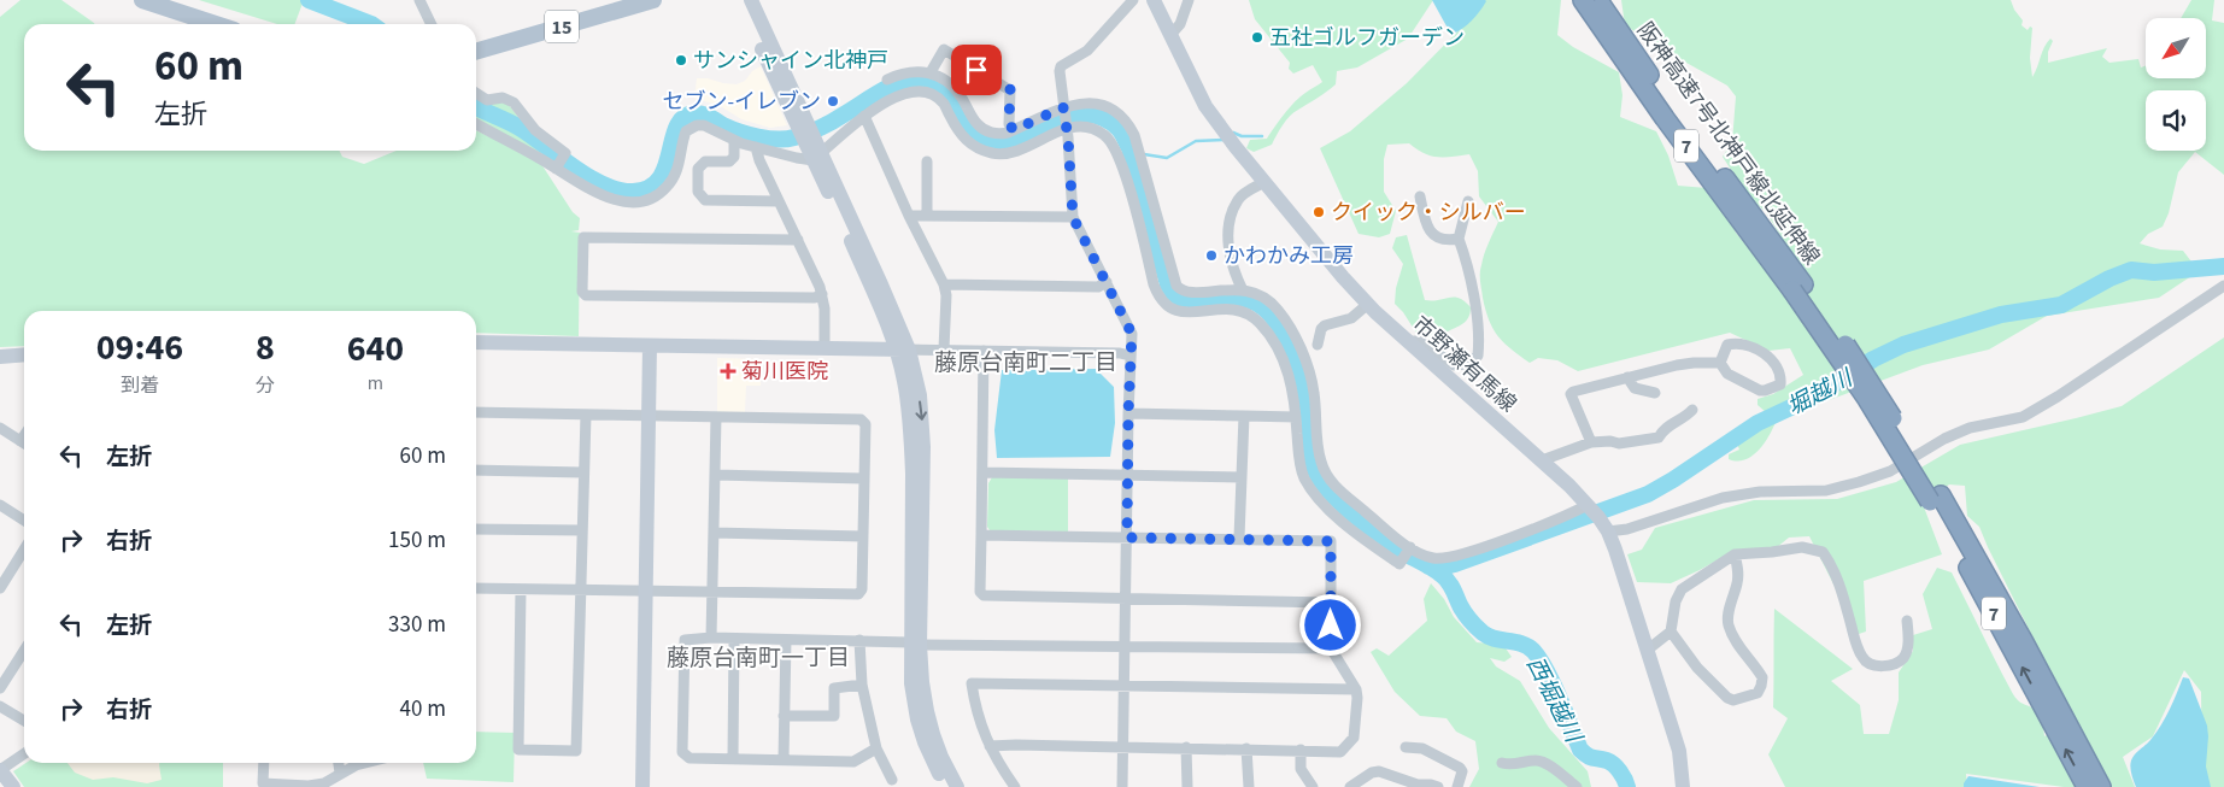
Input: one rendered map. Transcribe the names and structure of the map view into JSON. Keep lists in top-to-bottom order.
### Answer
{
  "streets": {
    "highway": ["阪神高速7号北神戸線北延伸線", "7"],
    "main road": ["15"],
    "street": ["市野瀬有馬線"]
  },
  "crossings": [
    ["阪神高速7号北神戸線北延伸線", "7"]
  ],
  "districts": ["藤原台南町二丁目", "藤原台南町一丁目"],
  "water": ["堀越川", "西堀越川"],
  "places": {
    "other": [
      "五社ゴルフガーデン",
      "サンシャイン北神戸",
      "セブン-イレブン",
      "クイック・シルバー",
      "かわかみ工房"
    ],
    "health": ["菊川医院"]
  },
  "north": "bottom left",
  "page": {
    "turn": ["60 m", "左折"],
    "eta": [
      "09:46",
      "到着",
      "8",
      "分",
      "640",
      "m"
    ],
    "list": [
      {
        "name": "左折",
        "value": "60 m"
      },
      {
        "name": "右折",
        "value": "150 m"
      },
      {
        "name": "左折",
        "value": "330 m"
      },
      {
        "name": "右折",
        "value": "40 m"
      }
    ]
  }
}
